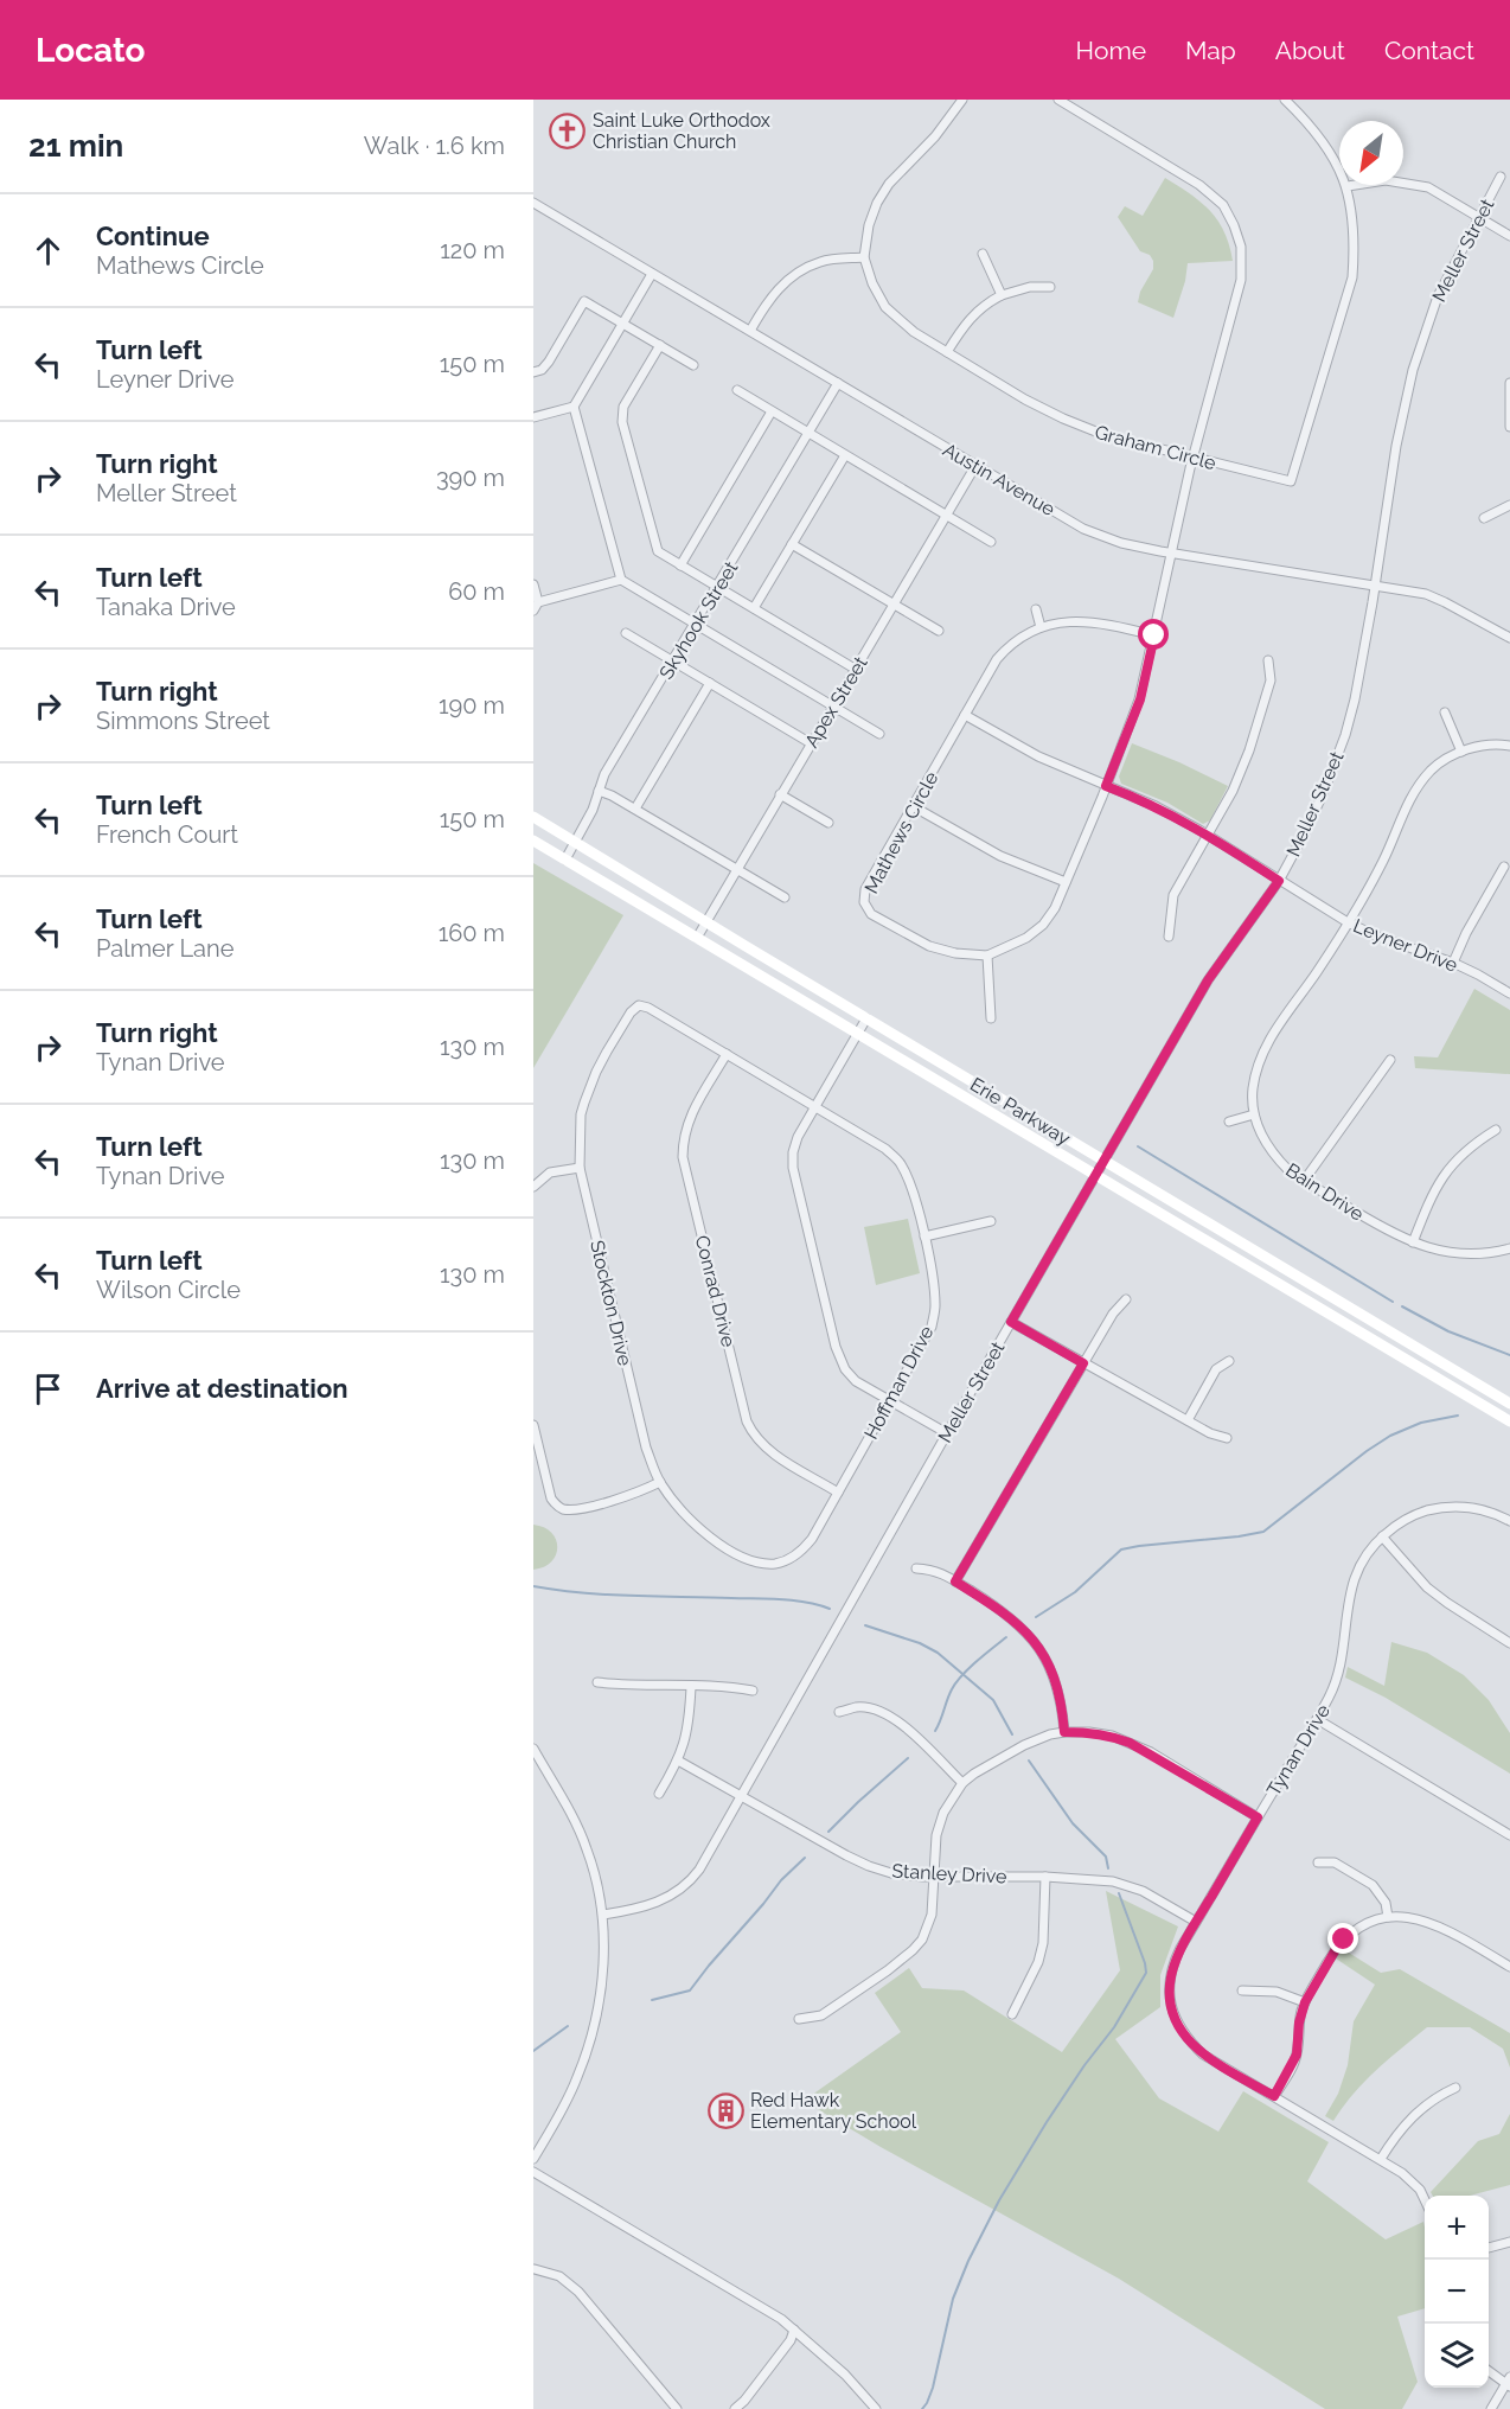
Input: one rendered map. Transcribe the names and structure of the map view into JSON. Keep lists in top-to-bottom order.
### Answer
{
  "streets": {
    "main road": ["Erie Parkway"],
    "street": [
      "Meller Street",
      "Graham Circle",
      "Austin Avenue",
      "Skyhook Street",
      "Apex Street",
      "Mathews Circle",
      "Leyner Drive",
      "Bain Drive",
      "Conrad Drive",
      "Stockton Drive",
      "Hoffman Drive",
      "Tynan Drive",
      "Stanley Drive"
    ]
  },
  "crossings": [
    ["Meller Street", "Austin Avenue"],
    ["Meller Street", "Leyner Drive"],
    ["Meller Street", "Erie Parkway"],
    ["Meller Street", "Stanley Drive"],
    ["Graham Circle", "Mathews Circle"],
    ["Austin Avenue", "Skyhook Street"],
    ["Austin Avenue", "Apex Street"],
    ["Austin Avenue", "Mathews Circle"],
    ["Skyhook Street", "Erie Parkway"],
    ["Apex Street", "Erie Parkway"],
    ["Mathews Circle", "Leyner Drive"],
    ["Leyner Drive", "Bain Drive"],
    ["Conrad Drive", "Hoffman Drive"],
    ["Stockton Drive", "Hoffman Drive"],
    ["Tynan Drive", "Stanley Drive"]
  ],
  "places": {
    "church": ["Saint Luke Orthodox Christian Church"],
    "building": ["Red Hawk Elementary School"]
  },
  "north": "bottom left",
  "page": {
    "header": "Locato",
    "nav": [
      "Home",
      "Map",
      "About",
      "Contact"
    ],
    "heading": ["21 min", "Walk · 1.6 km"],
    "list": [
      ["Continue", "Mathews Circle", "120 m"],
      ["Turn left", "Leyner Drive", "150 m"],
      ["Turn right", "Meller Street", "390 m"],
      ["Turn left", "Tanaka Drive", "60 m"],
      ["Turn right", "Simmons Street", "190 m"],
      ["Turn left", "French Court", "150 m"],
      ["Turn left", "Palmer Lane", "160 m"],
      ["Turn right", "Tynan Drive", "130 m"],
      ["Turn left", "Tynan Drive", "130 m"],
      ["Turn left", "Wilson Circle", "130 m"],
      "Arrive at destination"
    ],
    "map_buttons": ["+", "−"]
  }
}
